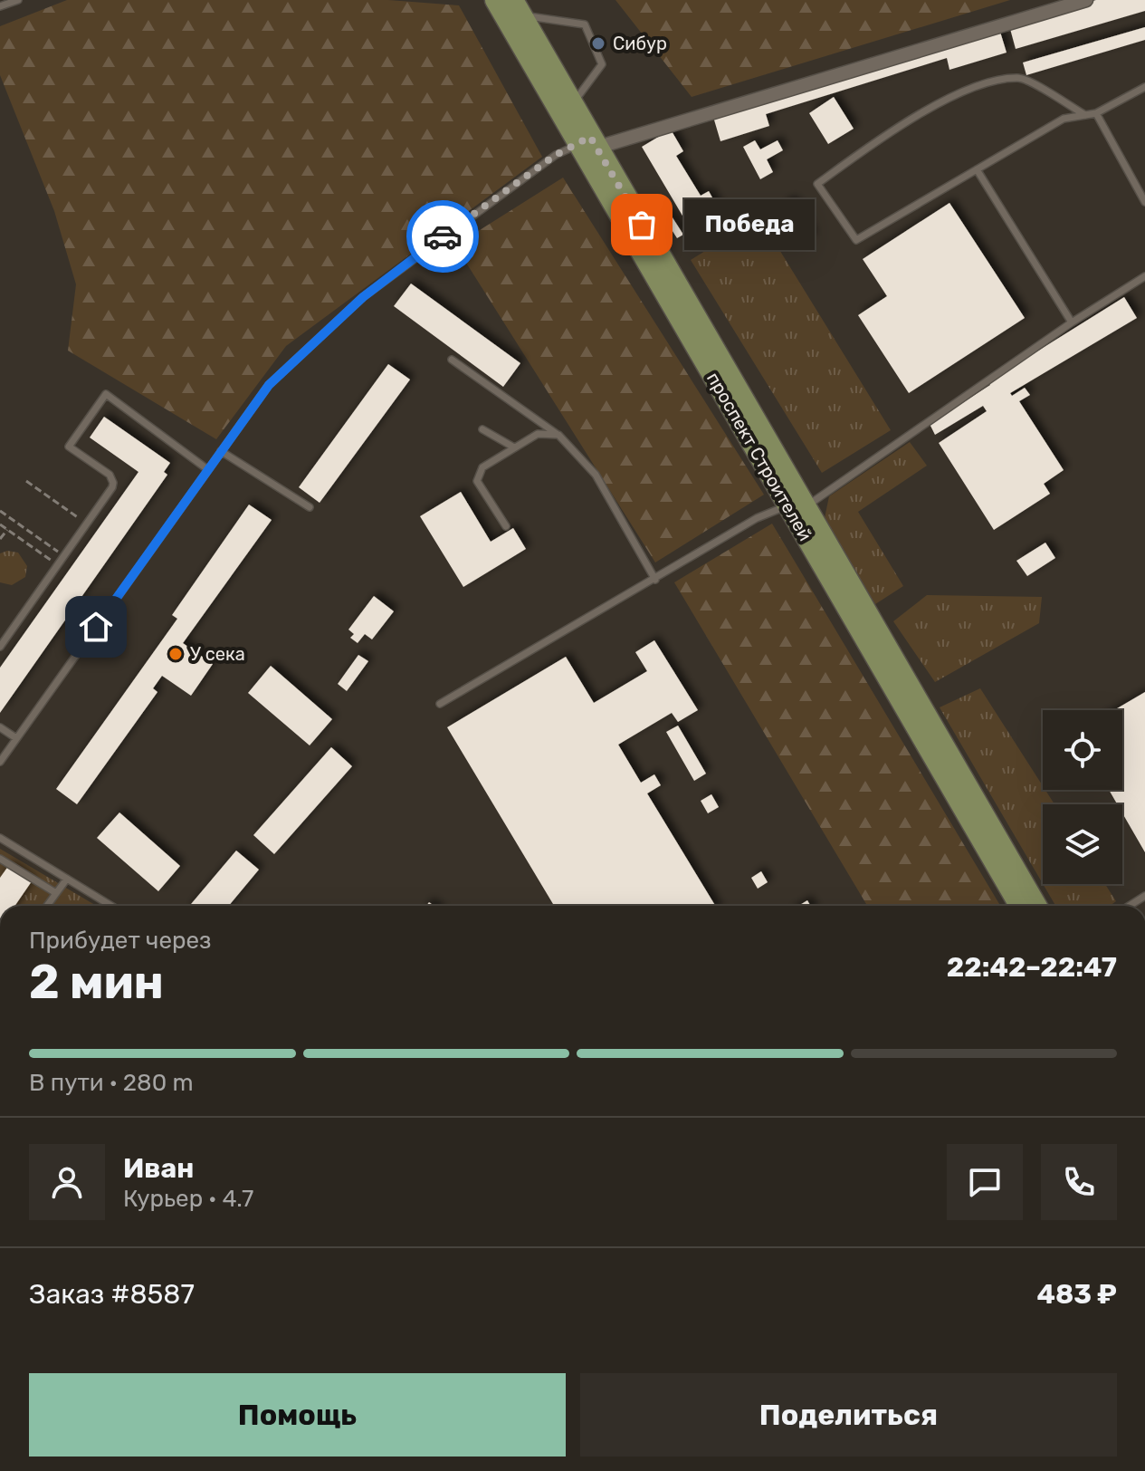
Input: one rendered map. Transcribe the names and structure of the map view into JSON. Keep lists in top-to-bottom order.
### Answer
{
  "streets": {
    "main road": ["проспект Строителей"]
  },
  "places": ["Сибур", "Победа", "У сека"],
  "page": {
    "bubble": "Победа",
    "heading": ["2 мин", "Прибудет через", "22:42–22:47"],
    "panel": [
      "Иван",
      "Курьер · 4.7",
      "Заказ #8587",
      "483 ₽"
    ],
    "bar": "В пути · 280 m",
    "buttons": ["Помощь", "Поделиться"]
  }
}
